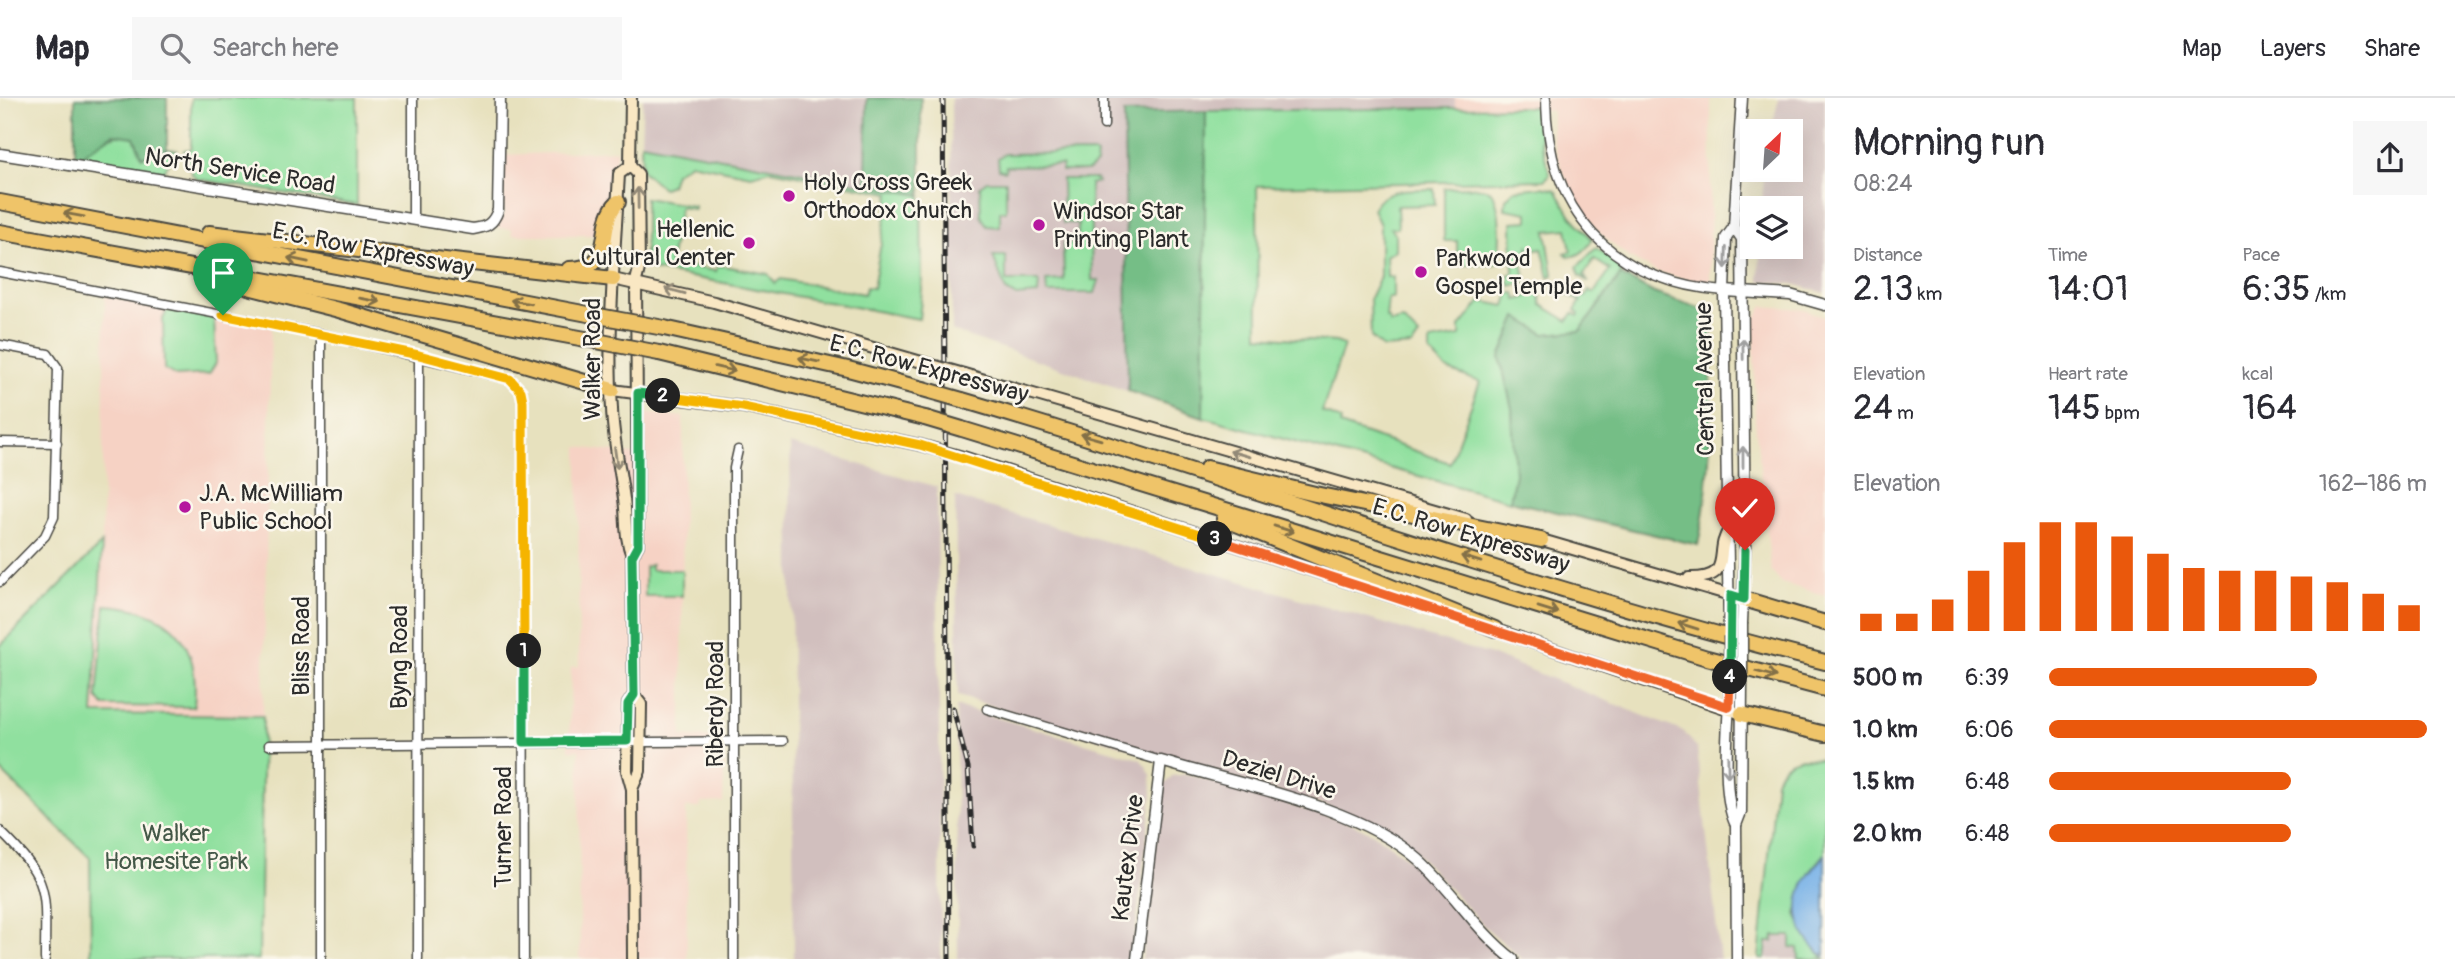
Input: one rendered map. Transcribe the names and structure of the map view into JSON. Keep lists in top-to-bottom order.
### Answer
{
  "streets": {
    "highway": ["E.C. Row Expressway"],
    "main road": ["Walker Road"],
    "street": [
      "North Service Road",
      "Central Avenue",
      "Bliss Road",
      "Byng Road",
      "Riberdy Road",
      "Deziel Drive",
      "Turner Road",
      "Kautex Drive"
    ]
  },
  "crossings": [
    ["Byng Road", "Turner Road"],
    ["Deziel Drive", "Kautex Drive"]
  ],
  "parks": ["Walker Homesite Park"],
  "places": [
    "Holy Cross Greek Orthodox Church",
    "Windsor Star Printing Plant",
    "Hellenic Cultural Center",
    "Parkwood Gospel Temple",
    "J.A. McWilliam Public School"
  ],
  "north": "top right",
  "page": {
    "header": "Map",
    "search": "Search here",
    "nav": ["Map", "Layers", "Share"],
    "heading": ["Morning run", "08:24"],
    "stats": [
      ["Distance", "2.13 km"],
      ["Time", "14:01"],
      ["Pace", "6:35 /km"],
      ["Elevation", "24 m"],
      ["Heart rate", "145 bpm"],
      ["kcal", "164"]
    ],
    "pins": [
      "2",
      "3",
      "1",
      "4"
    ],
    "chart": ["Elevation", "162–186 m"],
    "list": [
      {
        "name": "500 m",
        "note": "6:39"
      },
      {
        "name": "1.0 km",
        "note": "6:06"
      },
      {
        "name": "1.5 km",
        "note": "6:48"
      },
      {
        "name": "2.0 km",
        "note": "6:48"
      }
    ]
  }
}
